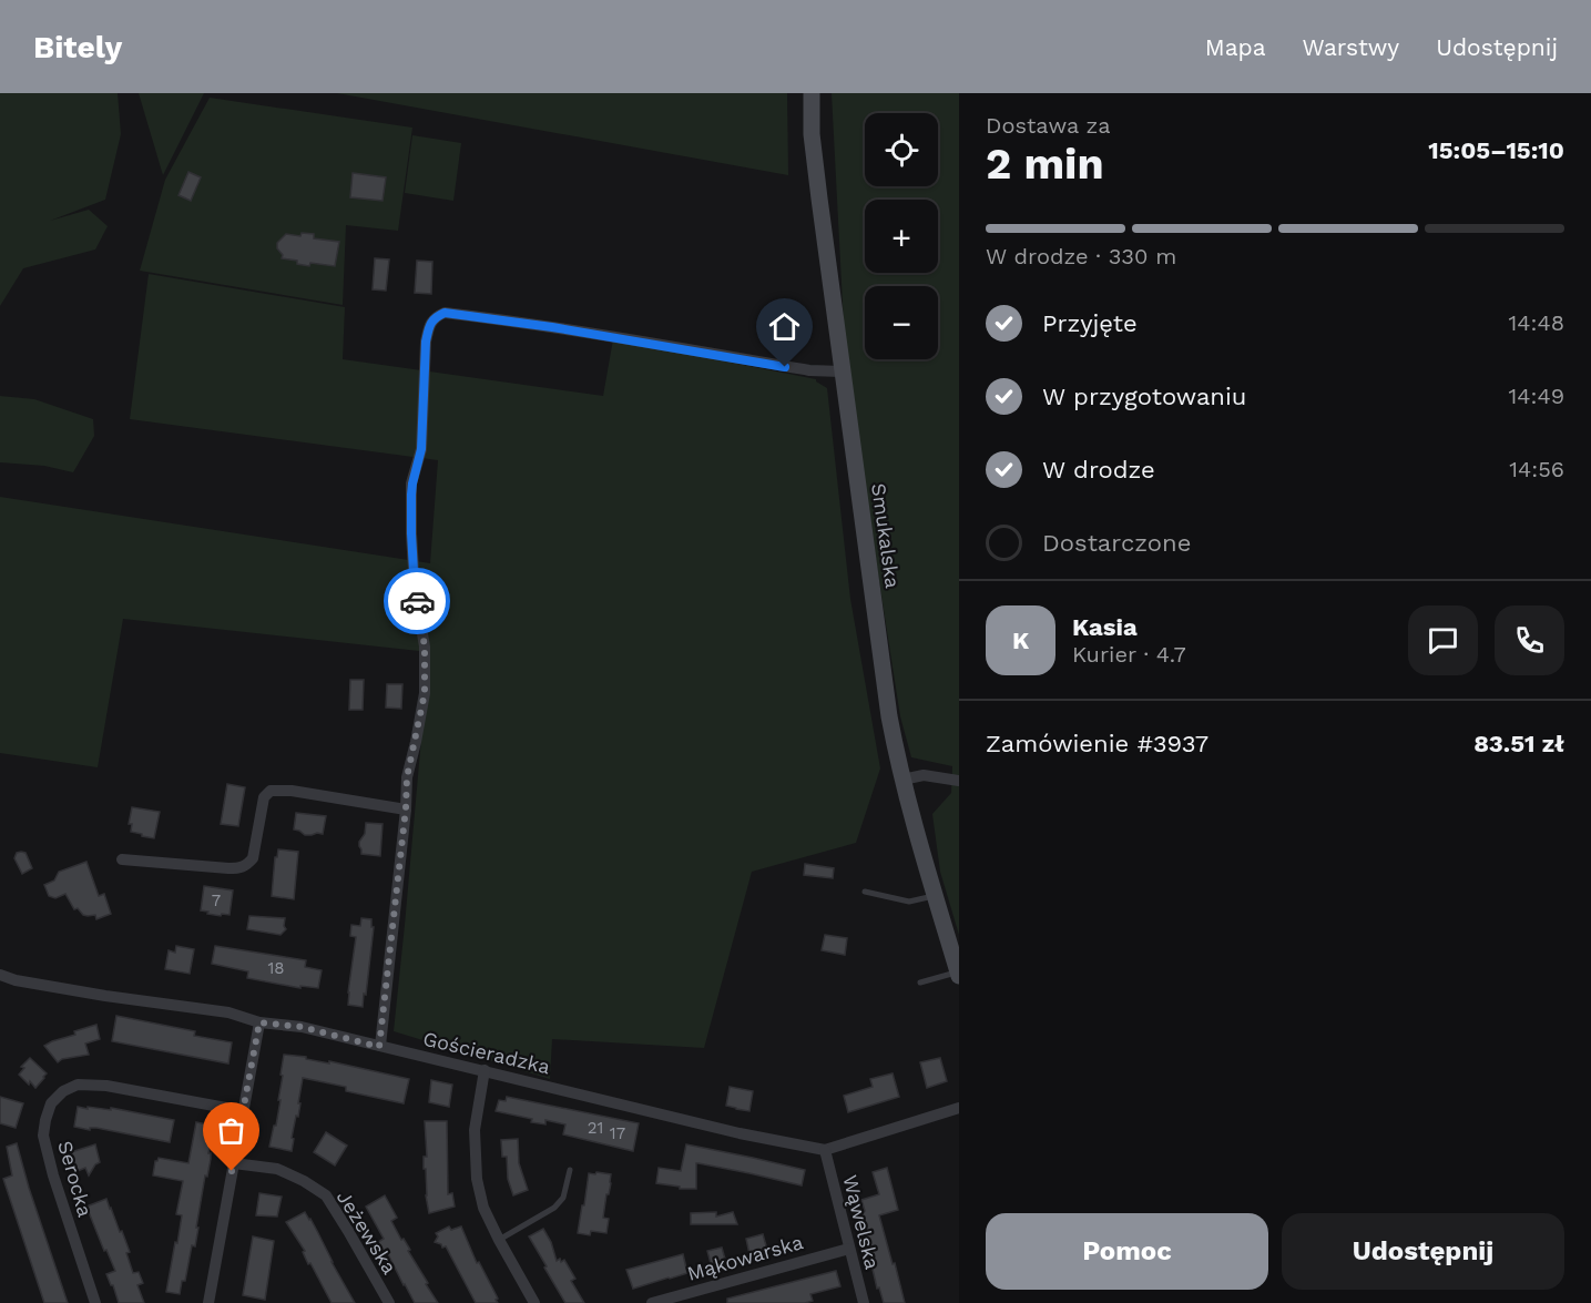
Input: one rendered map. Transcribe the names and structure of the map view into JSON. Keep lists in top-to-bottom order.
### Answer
{
  "streets": {
    "street": [
      "Smukalska",
      "Gościeradzka",
      "Serocka",
      "Wąwelska",
      "Jeżewska",
      "Mąkowarska"
    ]
  },
  "crossings": [
    ["Gościeradzka", "Wąwelska"],
    ["Wąwelska", "Mąkowarska"]
  ],
  "house_numbers": [
    "7",
    "18",
    "21",
    "17"
  ],
  "page": {
    "header": "Bitely",
    "nav": ["Mapa", "Warstwy", "Udostępnij"],
    "heading": ["2 min", "Dostawa za", "15:05–15:10"],
    "panel": [
      "Kasia",
      "Kurier · 4.7",
      "Zamówienie #3937",
      "83.51 zł"
    ],
    "map_buttons": ["+", "−"],
    "bar": "W drodze · 330 m",
    "list": [
      ["Przyjęte", "14:48"],
      ["W przygotowaniu", "14:49"],
      ["W drodze", "14:56"],
      "Dostarczone"
    ],
    "round": "K",
    "buttons": ["Pomoc", "Udostępnij"]
  }
}
